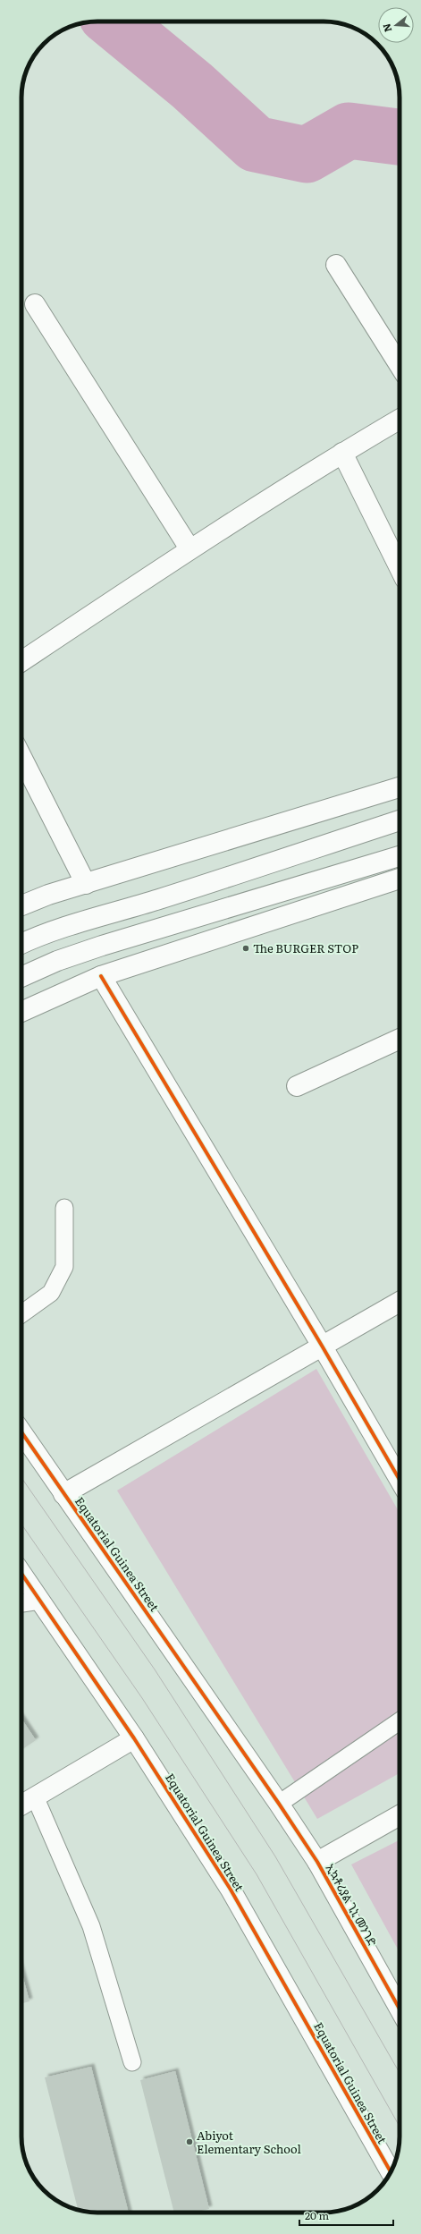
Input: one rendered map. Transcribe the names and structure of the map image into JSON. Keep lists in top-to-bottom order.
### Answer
{
  "streets": {
    "main road": ["Equatorial Guinea Street", "ኢኳቶሪያል ጊኒ መንገድ"]
  },
  "crossings": [
    ["Equatorial Guinea Street", "ኢኳቶሪያል ጊኒ መንገድ"]
  ],
  "places": ["The BURGER STOP", "Abiyot Elementary School"],
  "scale_bar": "20 m",
  "north": "left"
}
